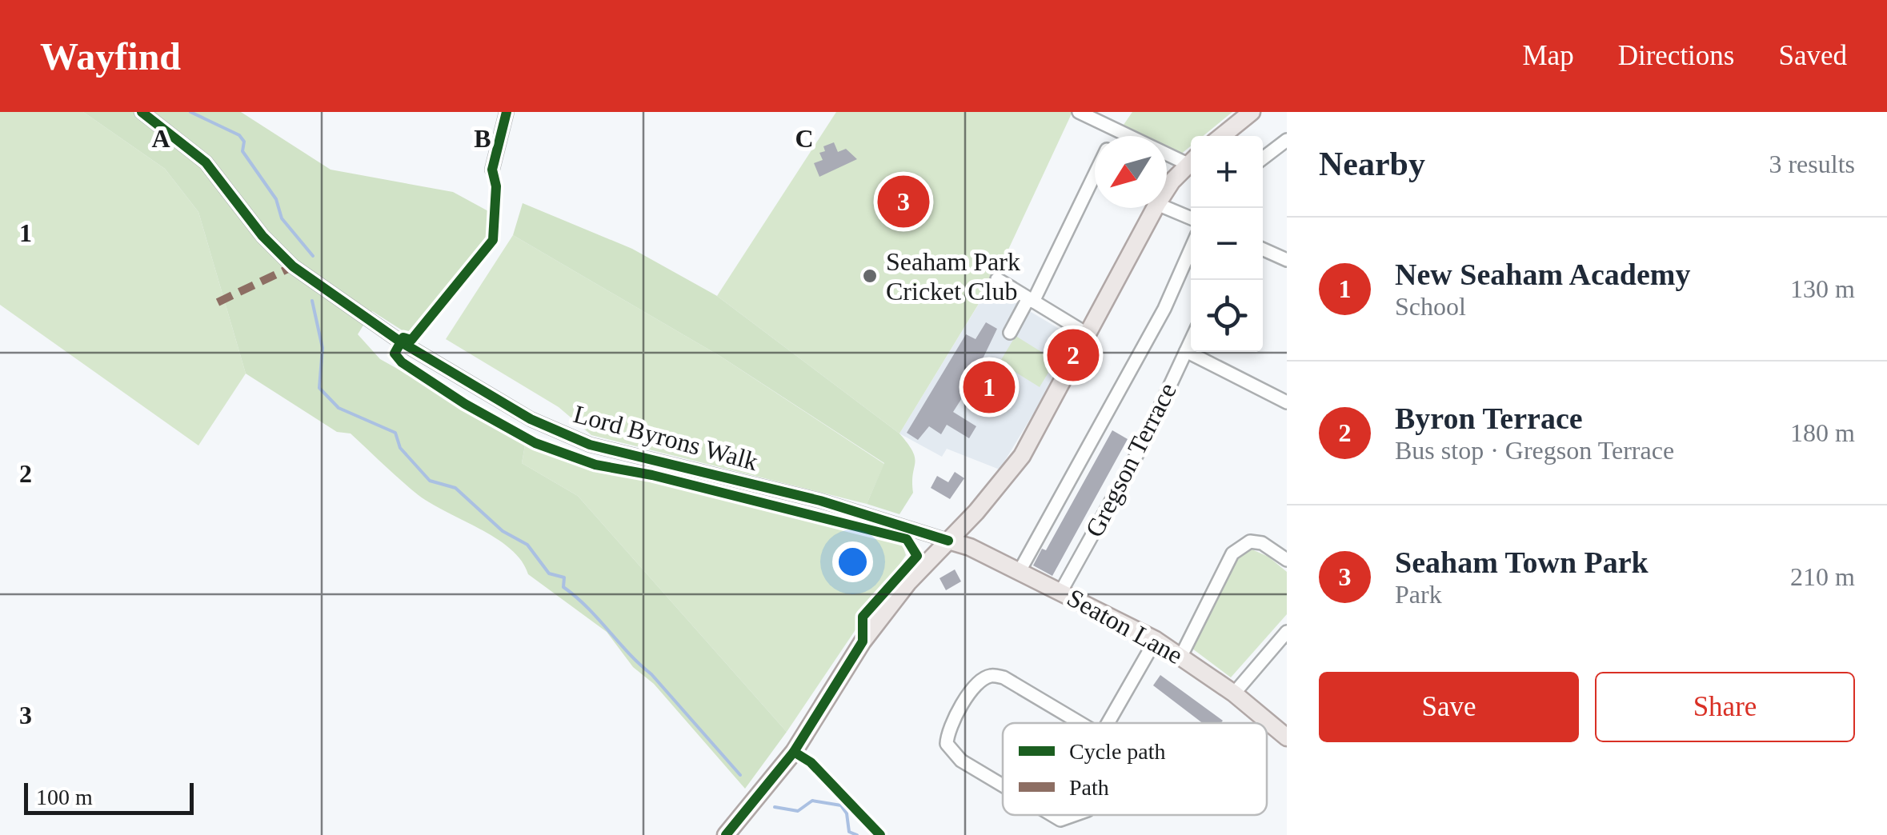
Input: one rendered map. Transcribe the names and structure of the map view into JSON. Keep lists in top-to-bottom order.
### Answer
{
  "streets": {
    "main road": ["Seaton Lane"],
    "street": ["Lord Byrons Walk", "Gregson Terrace"]
  },
  "crossings": [
    ["Lord Byrons Walk", "Seaton Lane"],
    ["Gregson Terrace", "Seaton Lane"]
  ],
  "places": ["Seaham Park Cricket Club"],
  "legend": ["Cycle path", "Path"],
  "scale_bar": "100 m",
  "north": "bottom left",
  "page": {
    "header": "Wayfind",
    "nav": ["Map", "Directions", "Saved"],
    "heading": ["Nearby", "3 results"],
    "map_buttons": ["+", "−"],
    "pins": ["3", "2", "1"],
    "list": [
      {
        "mark": "1",
        "name": "New Seaham Academy",
        "note": "School",
        "value": "130 m"
      },
      {
        "mark": "2",
        "name": "Byron Terrace",
        "note": "Bus stop · Gregson Terrace",
        "value": "180 m"
      },
      {
        "mark": "3",
        "name": "Seaham Town Park",
        "note": "Park",
        "value": "210 m"
      }
    ],
    "buttons": ["Save", "Share"],
    "scale": "100 m"
  },
  "grid": {
    "columns": ["A", "B", "C"],
    "rows": ["1", "2", "3"]
  }
}
